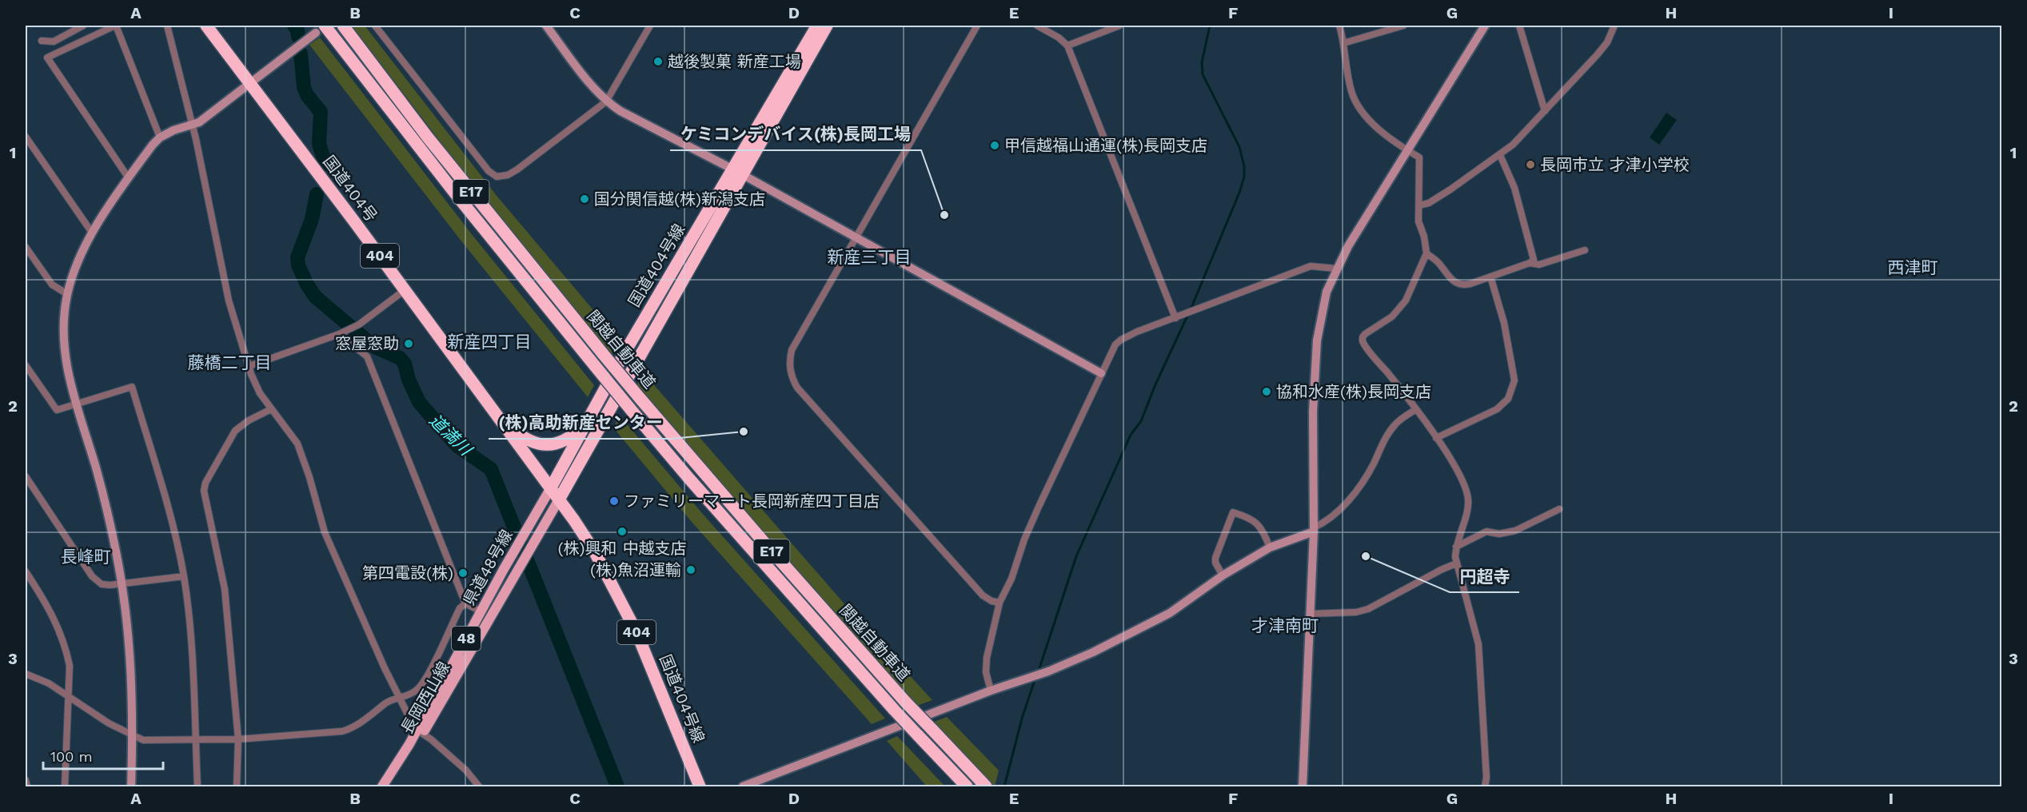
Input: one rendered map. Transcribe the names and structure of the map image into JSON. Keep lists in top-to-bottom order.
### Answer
{
  "streets": {
    "highway": [
      "国道404号",
      "E17",
      "404",
      "国道404号線",
      "関越自動車道"
    ],
    "main road": ["県道48号線", "48", "長岡西山線"]
  },
  "crossings": [
    ["国道404号", "国道404号線"],
    ["国道404号", "県道48号線"],
    ["国道404号線", "県道48号線"],
    ["国道404号線", "長岡西山線"],
    ["県道48号線", "長岡西山線"]
  ],
  "districts": [
    "新産三丁目",
    "西津町",
    "新産四丁目",
    "藤橋二丁目",
    "長峰町",
    "才津南町"
  ],
  "water": ["道満川"],
  "places": [
    "越後製菓 新産工場",
    "甲信越福山通運(株)長岡支店",
    "長岡市立 才津小学校",
    "国分関信越(株)新潟支店",
    "ケミコンデバイス(株)長岡工場",
    "窓屋窓助",
    "協和水産(株)長岡支店",
    "(株)高助新産センター",
    "ファミリーマート長岡新産四丁目店",
    "(株)興和 中越支店",
    "円超寺",
    "(株)魚沼運輸",
    "第四電設(株)"
  ],
  "scale_bar": "100 m",
  "grid": {
    "columns": [
      "A",
      "B",
      "C",
      "D",
      "E",
      "F",
      "G",
      "H",
      "I"
    ],
    "rows": ["1", "2", "3"]
  }
}
